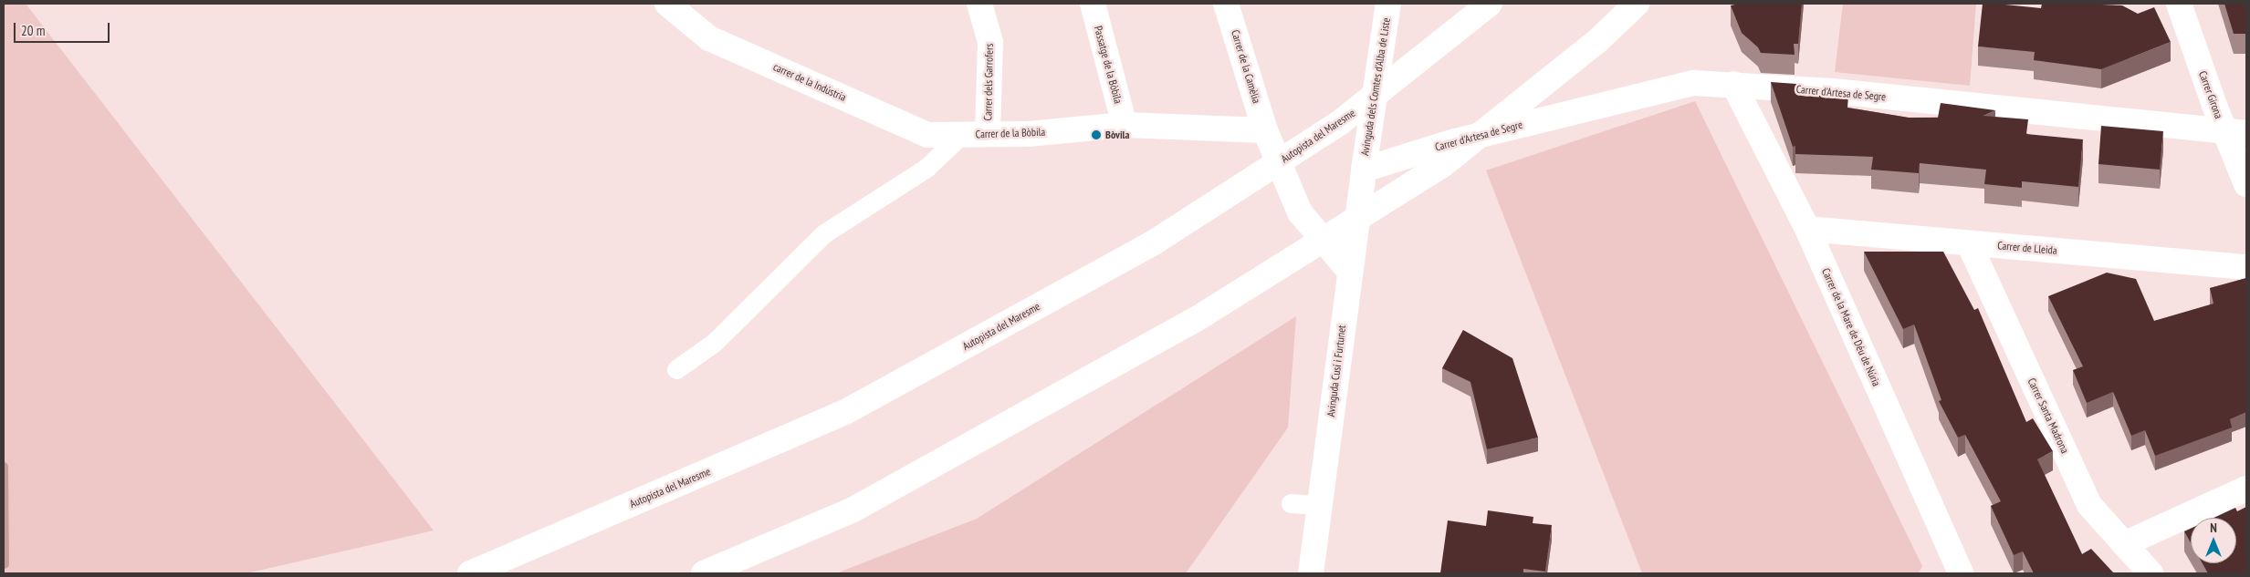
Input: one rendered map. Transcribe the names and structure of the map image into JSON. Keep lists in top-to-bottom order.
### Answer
{
  "streets": {
    "main road": [
      "Passatge de la Bòbila",
      "Carrer de la Camèlia",
      "carrer de la Indústria",
      "Carrer dels Garrofers",
      "Avinguda dels Comtes d'Alba de Liste",
      "Carrer d'Artesa de Segre",
      "Carrer Girona",
      "Carrer de la Bòbila",
      "Autopista del Maresme",
      "Carrer de Lleida",
      "Carrer de la Mare de Déu de Núria",
      "Avinguda Cusí i Furtunet",
      "Carrer Santa Madrona"
    ]
  },
  "crossings": [
    ["Passatge de la Bòbila", "Carrer de la Bòbila"],
    ["Carrer de la Camèlia", "Carrer de la Bòbila"],
    ["carrer de la Indústria", "Carrer de la Bòbila"],
    ["Carrer dels Garrofers", "Carrer de la Bòbila"],
    ["Avinguda dels Comtes d'Alba de Liste", "Carrer d'Artesa de Segre"],
    ["Avinguda dels Comtes d'Alba de Liste", "Avinguda Cusí i Furtunet"],
    ["Carrer d'Artesa de Segre", "Carrer Girona"],
    ["Carrer d'Artesa de Segre", "Carrer de la Mare de Déu de Núria"],
    ["Carrer d'Artesa de Segre", "Avinguda Cusí i Furtunet"],
    ["Carrer de Lleida", "Carrer de la Mare de Déu de Núria"],
    ["Carrer de Lleida", "Carrer Santa Madrona"]
  ],
  "places": ["Bòvila"],
  "scale_bar": "20 m",
  "north": "top"
}
